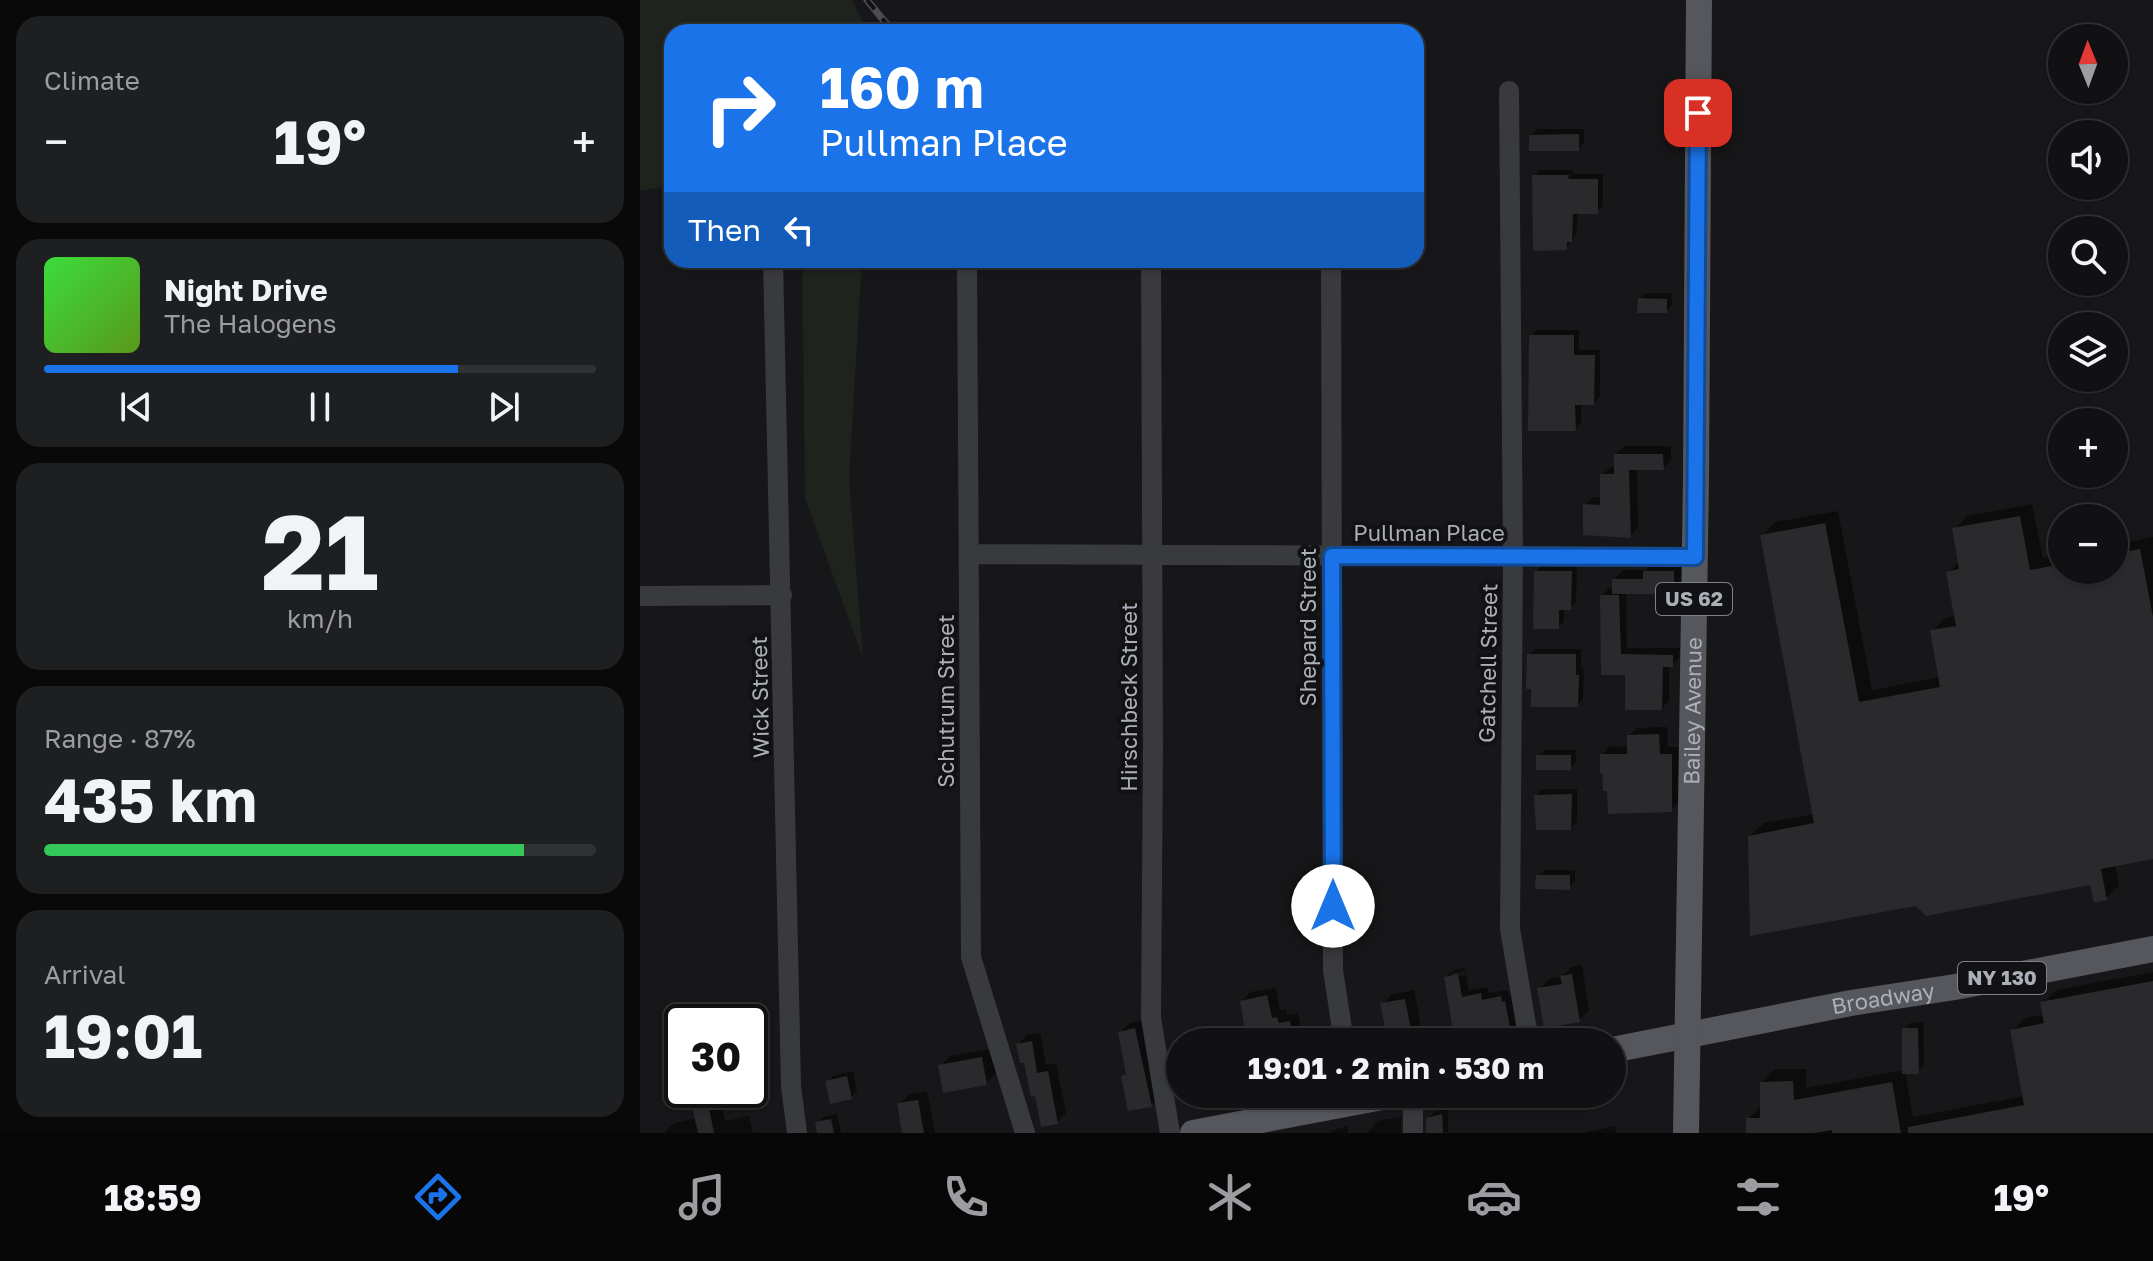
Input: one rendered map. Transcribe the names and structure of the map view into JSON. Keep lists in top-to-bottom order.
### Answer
{
  "streets": {
    "main road": [
      "US 62",
      "Bailey Avenue",
      "NY 130",
      "Broadway"
    ],
    "street": [
      "Pullman Place",
      "Shepard Street",
      "Gatchell Street",
      "Wick Street",
      "Hirschbeck Street",
      "Schutrum Street"
    ]
  },
  "crossings": [
    ["Pullman Place", "Shepard Street"],
    ["Pullman Place", "Gatchell Street"],
    ["Pullman Place", "Hirschbeck Street"],
    ["Pullman Place", "Schutrum Street"],
    ["Pullman Place", "Bailey Avenue"],
    ["Bailey Avenue", "Broadway"]
  ],
  "north": "top",
  "page": {
    "tile": [
      "Climate",
      ["21", "km/h"],
      ["Range · 87%", "435 km"],
      ["Arrival", "19:01"]
    ],
    "map_buttons": ["+", "−"],
    "turn": ["160 m", "Pullman Place"],
    "heat": ["−", "19°", "+"],
    "then": "Then",
    "song": ["Night Drive", "The Halogens"],
    "limit": "30",
    "trip": "19:01 · 2 min · 530 m",
    "tabs": ["18:59", "19°"]
  }
}
